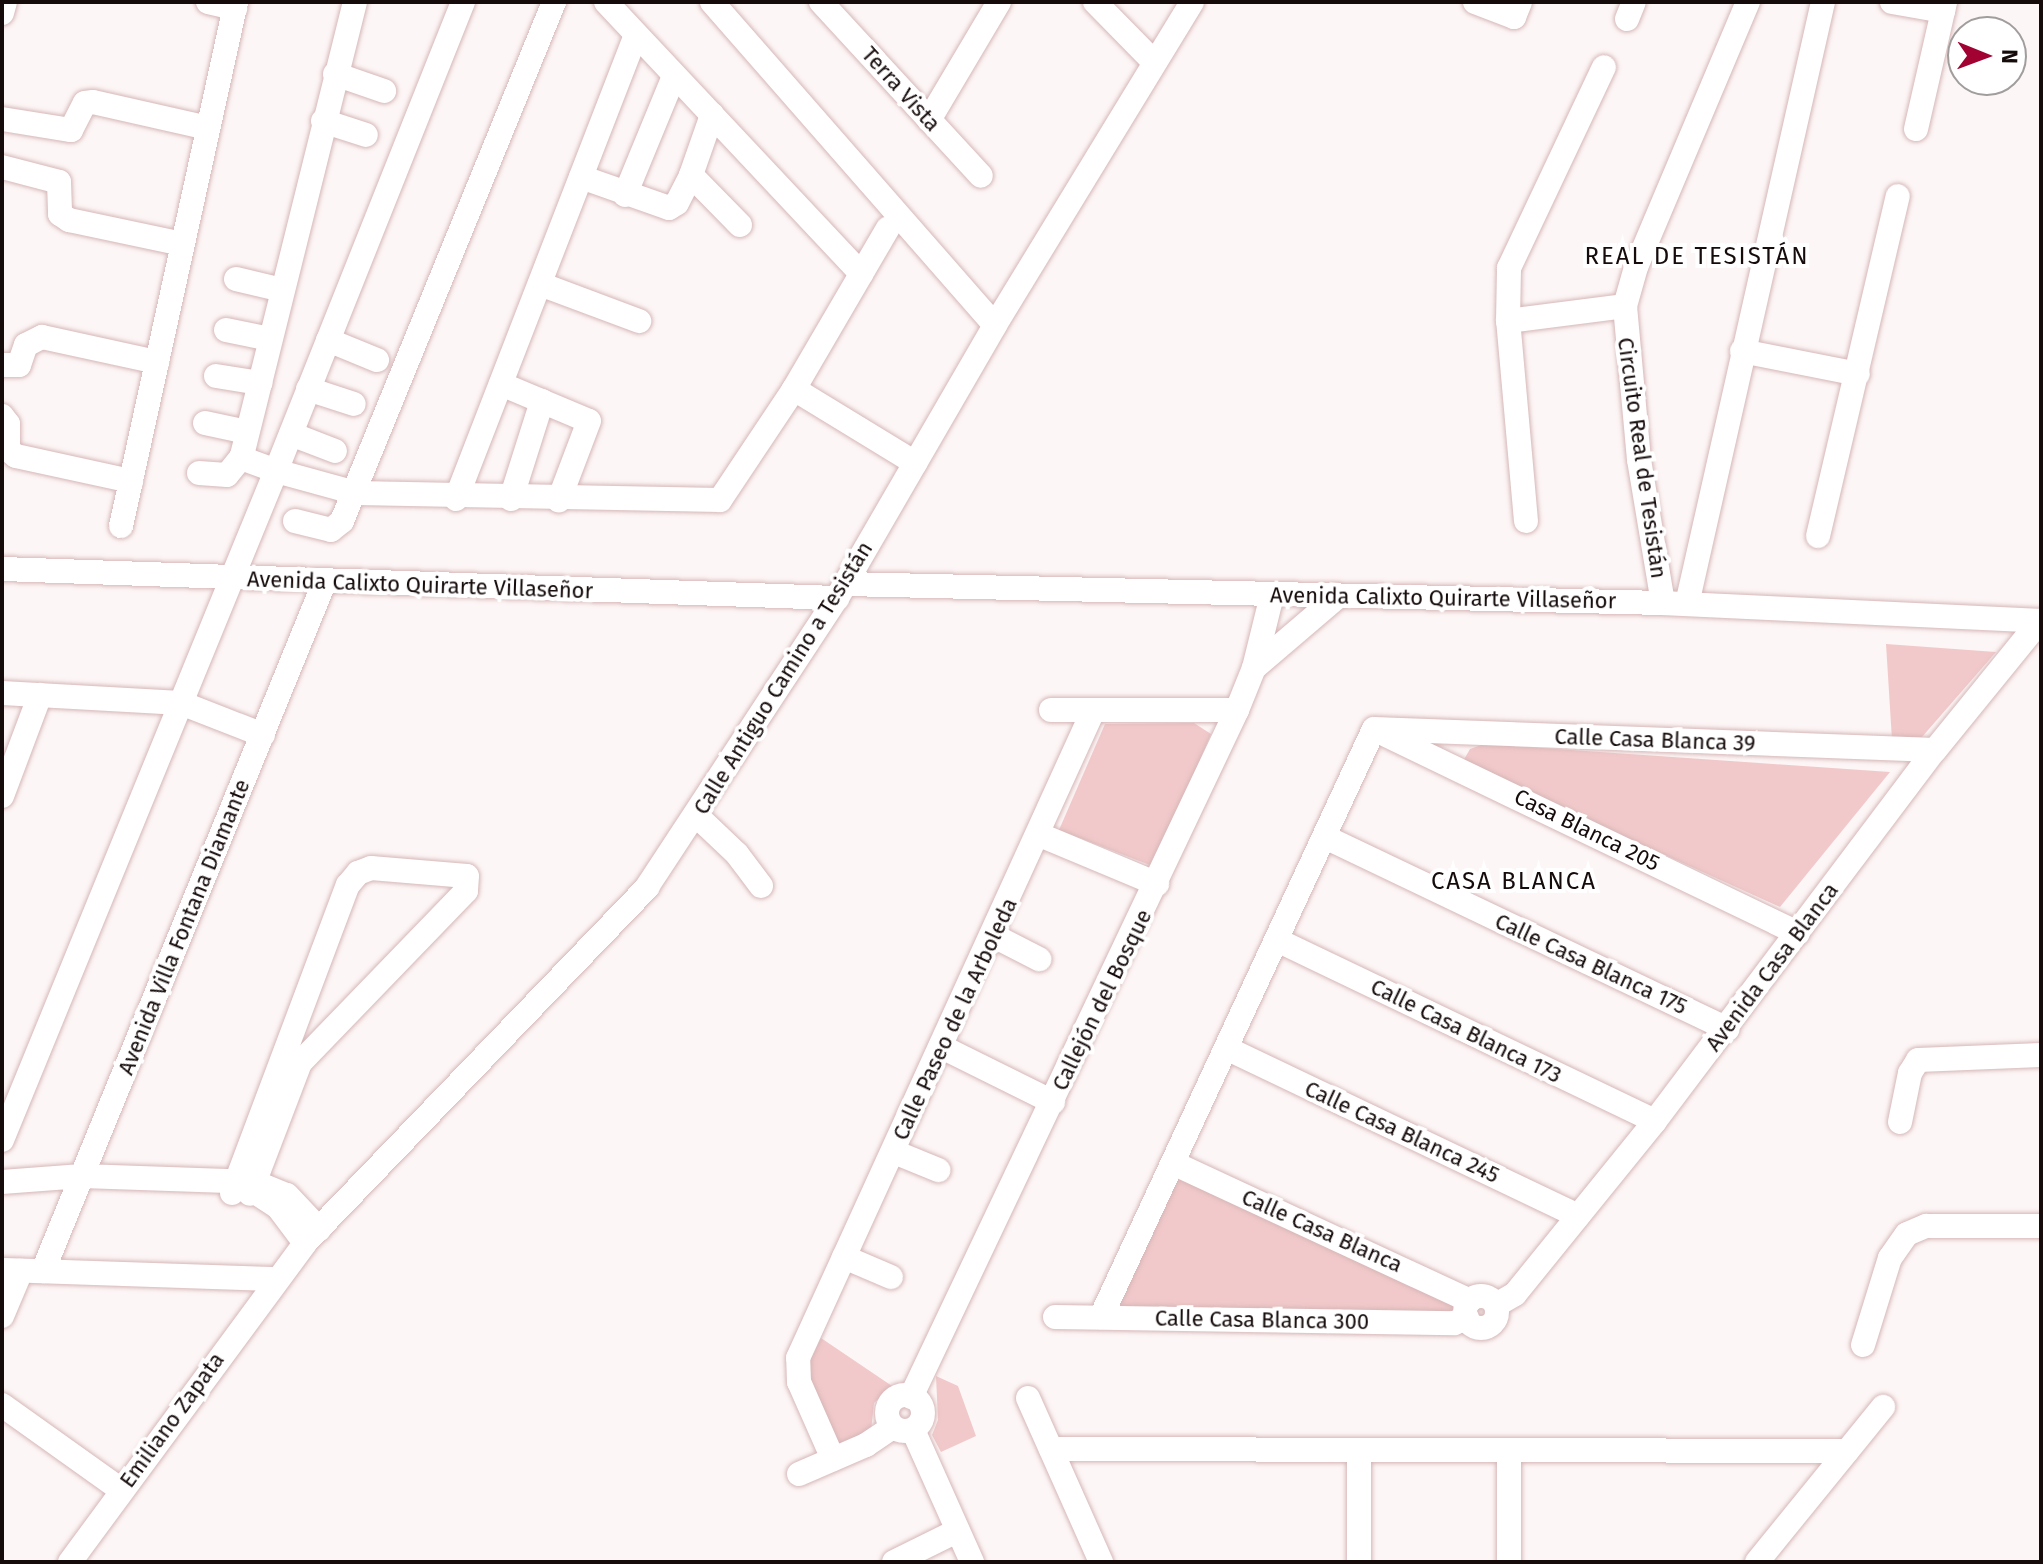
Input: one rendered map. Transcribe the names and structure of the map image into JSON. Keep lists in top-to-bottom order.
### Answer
{
  "streets": {
    "street": [
      "Terra Vista",
      "Circuito Real de Tesistán",
      "Avenida Calixto Quirarte Villaseñor",
      "Calle Antiguo Camino a Tesistán",
      "Calle Casa Blanca 39",
      "Casa Blanca 205",
      "Avenida Villa Fontana Diamante",
      "Calle Casa Blanca 175",
      "Avenida Casa Blanca",
      "Callejón del Bosque",
      "Calle Paseo de la Arboleda",
      "Calle Casa Blanca 173",
      "Calle Casa Blanca 245",
      "Calle Casa Blanca",
      "Calle Casa Blanca 300",
      "Emiliano Zapata"
    ]
  },
  "crossings": [
    ["Circuito Real de Tesistán", "Avenida Calixto Quirarte Villaseñor"],
    ["Avenida Calixto Quirarte Villaseñor", "Calle Antiguo Camino a Tesistán"],
    ["Avenida Calixto Quirarte Villaseñor", "Avenida Villa Fontana Diamante"],
    ["Avenida Calixto Quirarte Villaseñor", "Avenida Casa Blanca"],
    ["Avenida Calixto Quirarte Villaseñor", "Callejón del Bosque"],
    ["Calle Antiguo Camino a Tesistán", "Emiliano Zapata"],
    ["Calle Casa Blanca 39", "Casa Blanca 205"],
    ["Calle Casa Blanca 39", "Avenida Casa Blanca"],
    ["Casa Blanca 205", "Avenida Casa Blanca"],
    ["Calle Casa Blanca 175", "Avenida Casa Blanca"],
    ["Avenida Casa Blanca", "Calle Casa Blanca 173"],
    ["Avenida Casa Blanca", "Calle Casa Blanca 245"],
    ["Avenida Casa Blanca", "Calle Casa Blanca 300"],
    ["Calle Casa Blanca", "Calle Casa Blanca 300"]
  ],
  "districts": ["REAL DE TESISTÁN", "CASA BLANCA"],
  "north": "right"
}
